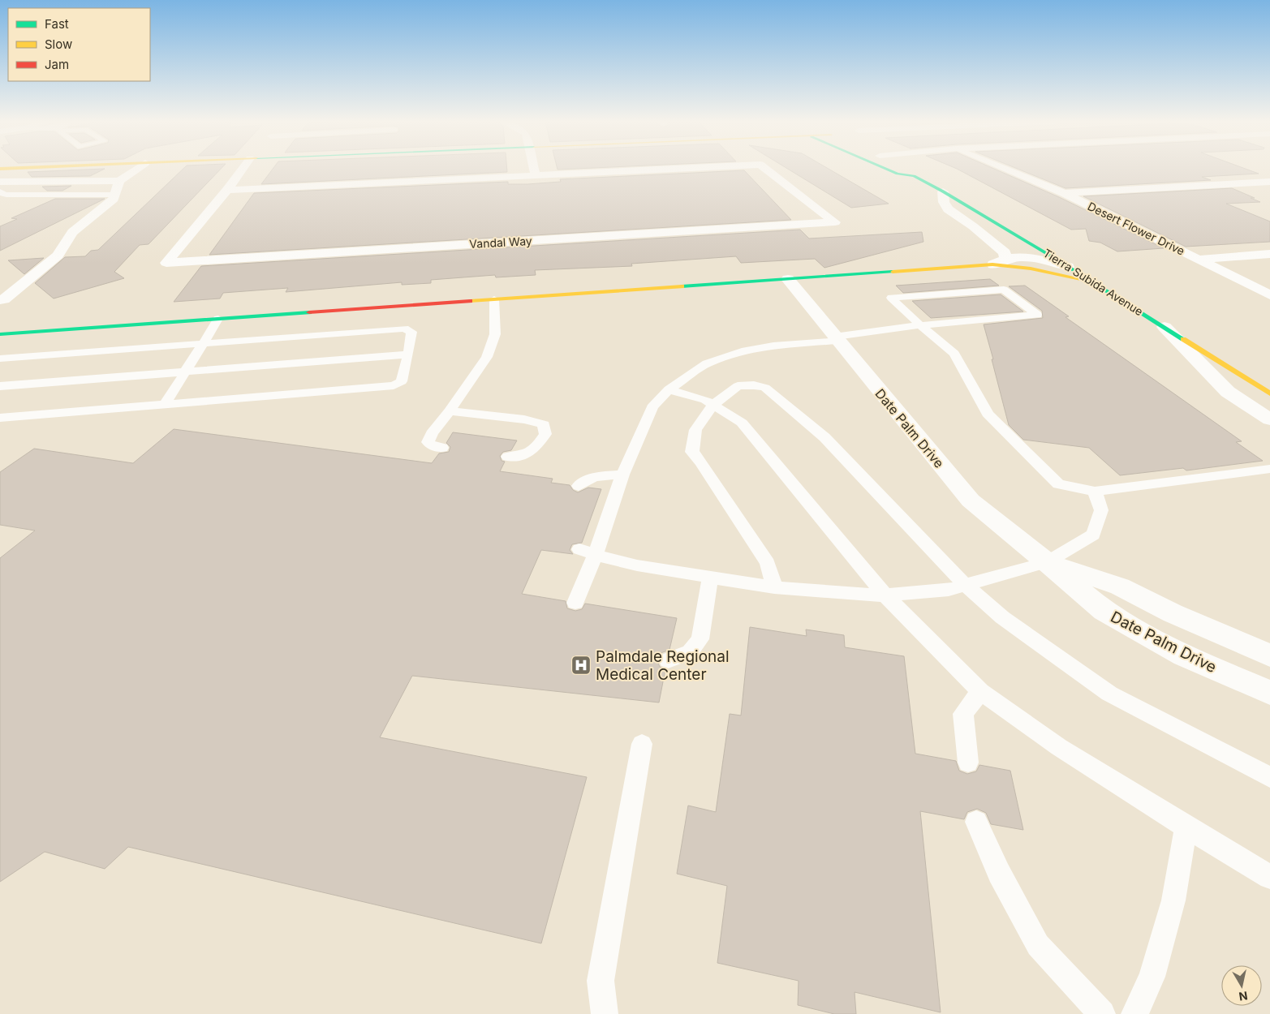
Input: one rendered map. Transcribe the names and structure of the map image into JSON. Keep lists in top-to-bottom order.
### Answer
{
  "streets": {
    "street": [
      "Desert Flower Drive",
      "Vandal Way",
      "Tierra Subida Avenue",
      "Date Palm Drive"
    ]
  },
  "places": {
    "hospital": ["Palmdale Regional Medical Center"]
  },
  "legend": ["Fast", "Slow", "Jam"],
  "north": "bottom"
}
